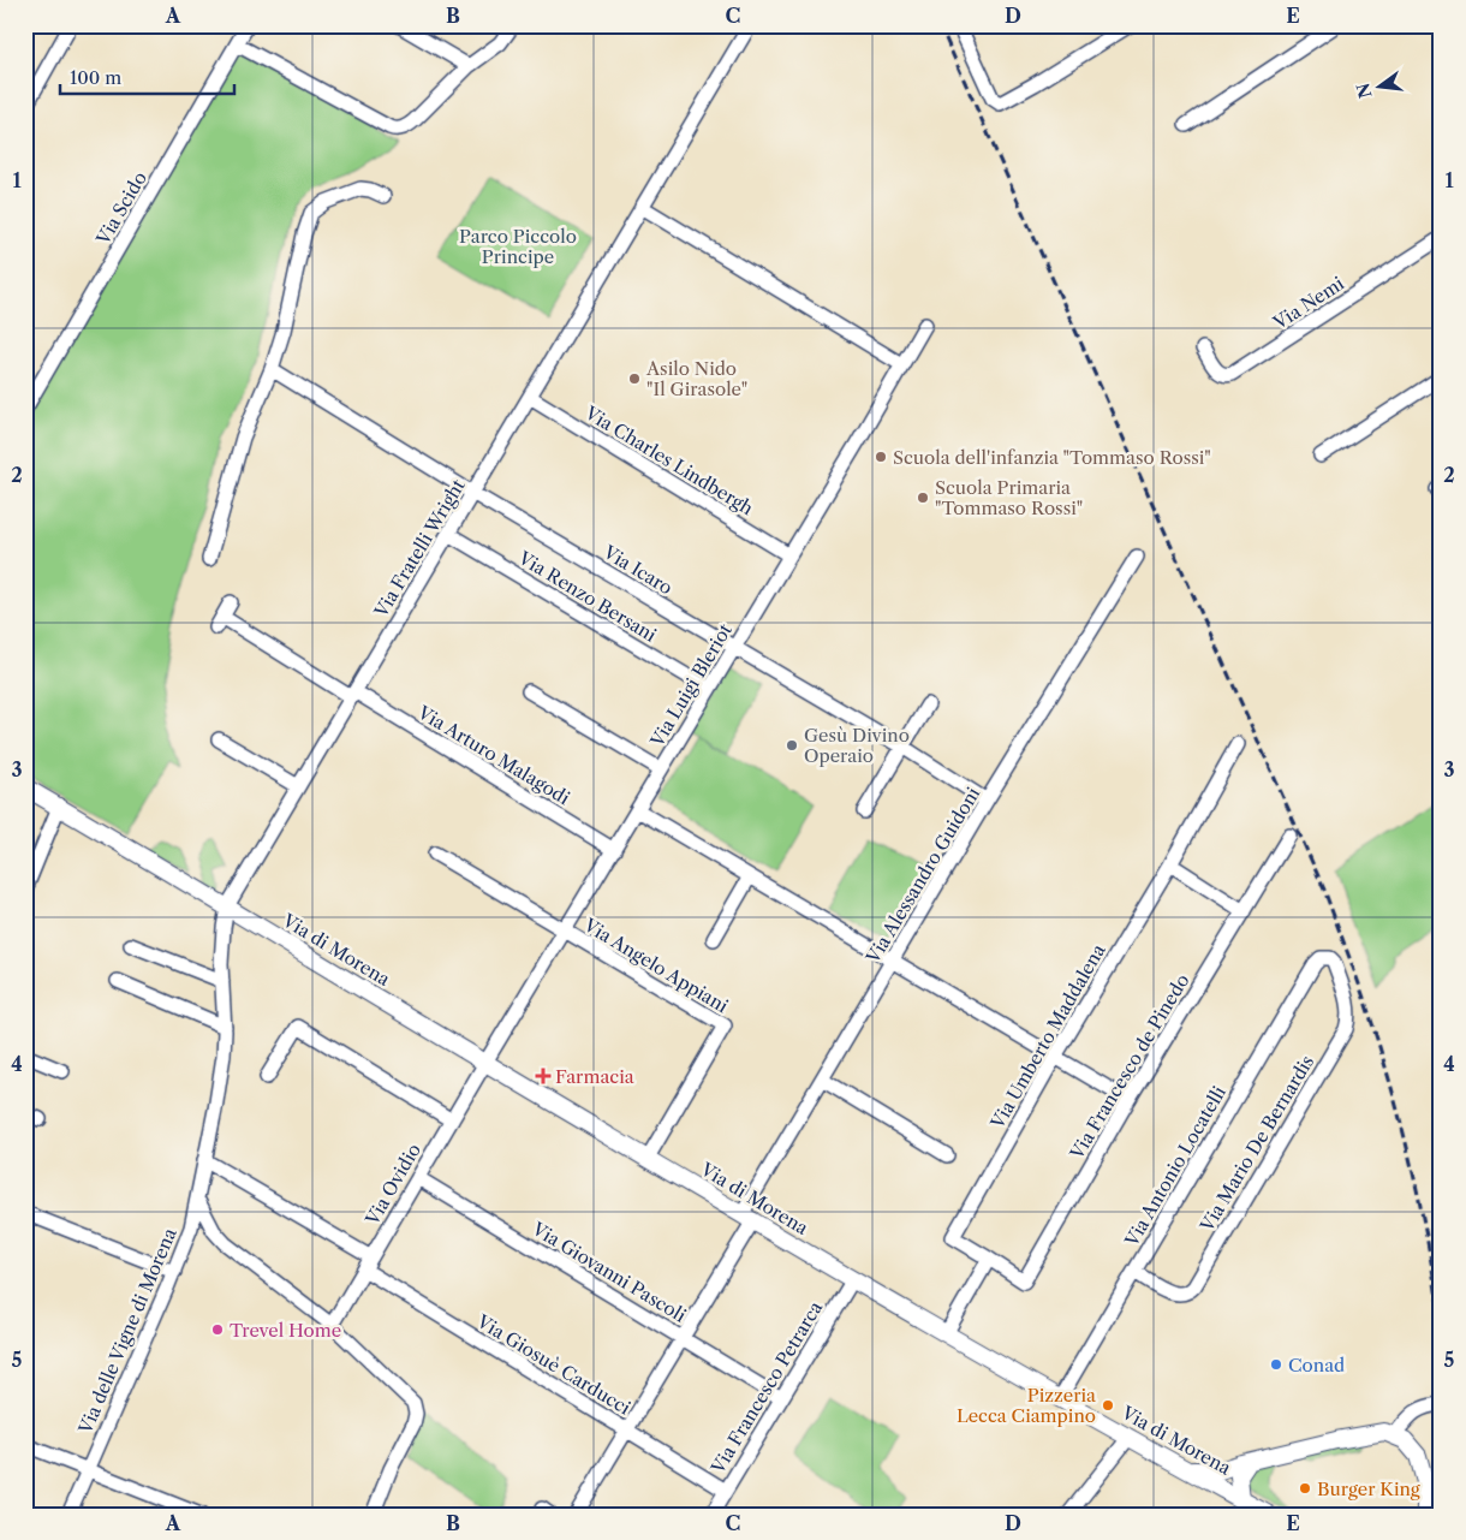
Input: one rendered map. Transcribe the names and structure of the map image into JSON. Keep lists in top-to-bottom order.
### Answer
{
  "streets": {
    "street": [
      "Via Scido",
      "Via Nemi",
      "Via Charles Lindbergh",
      "Via Fratelli Wright",
      "Via Icaro",
      "Via Renzo Bersani",
      "Via Luigi Bleriot",
      "Via Arturo Malagodi",
      "Via Alessandro Guidoni",
      "Via di Morena",
      "Via Angelo Appiani",
      "Via Umberto Maddalena",
      "Via Francesco de Pinedo",
      "Via Mario De Bernardis",
      "Via Antonio Locatelli",
      "Via Ovidio",
      "Via Giovanni Pascoli",
      "Via delle Vigne di Morena",
      "Via Giosuè Carducci",
      "Via Francesco Petrarca"
    ]
  },
  "crossings": [
    ["Via Charles Lindbergh", "Via Fratelli Wright"],
    ["Via Charles Lindbergh", "Via Luigi Bleriot"],
    ["Via Fratelli Wright", "Via Icaro"],
    ["Via Fratelli Wright", "Via Renzo Bersani"],
    ["Via Fratelli Wright", "Via Arturo Malagodi"],
    ["Via Fratelli Wright", "Via di Morena"],
    ["Via Fratelli Wright", "Via delle Vigne di Morena"],
    ["Via Icaro", "Via Luigi Bleriot"],
    ["Via Icaro", "Via Alessandro Guidoni"],
    ["Via Renzo Bersani", "Via Luigi Bleriot"],
    ["Via Luigi Bleriot", "Via Arturo Malagodi"],
    ["Via Luigi Bleriot", "Via di Morena"],
    ["Via Luigi Bleriot", "Via Angelo Appiani"],
    ["Via Luigi Bleriot", "Via Ovidio"],
    ["Via Alessandro Guidoni", "Via di Morena"],
    ["Via Alessandro Guidoni", "Via Giovanni Pascoli"],
    ["Via Alessandro Guidoni", "Via Giosuè Carducci"],
    ["Via di Morena", "Via Angelo Appiani"],
    ["Via di Morena", "Via Antonio Locatelli"],
    ["Via di Morena", "Via Ovidio"],
    ["Via di Morena", "Via delle Vigne di Morena"],
    ["Via di Morena", "Via Francesco Petrarca"],
    ["Via Umberto Maddalena", "Via Francesco de Pinedo"],
    ["Via Mario De Bernardis", "Via Antonio Locatelli"],
    ["Via Ovidio", "Via Giovanni Pascoli"],
    ["Via Ovidio", "Via Giosuè Carducci"],
    ["Via Giovanni Pascoli", "Via Francesco Petrarca"],
    ["Via Giosuè Carducci", "Via Francesco Petrarca"]
  ],
  "parks": ["Parco Piccolo Principe"],
  "places": {
    "other": [
      "Asilo Nido \"Il Girasole\"",
      "Scuola dell'infanzia \"Tommaso Rossi\"",
      "Scuola Primaria \"Tommaso Rossi\"",
      "Gesù Divino Operaio",
      "Trevel Home",
      "Conad",
      "Pizzeria Lecca Ciampino",
      "Burger King"
    ],
    "health": ["Farmacia"]
  },
  "scale_bar": "100 m",
  "north": "left",
  "grid": {
    "columns": [
      "A",
      "B",
      "C",
      "D",
      "E"
    ],
    "rows": [
      "1",
      "2",
      "3",
      "4",
      "5"
    ]
  }
}
